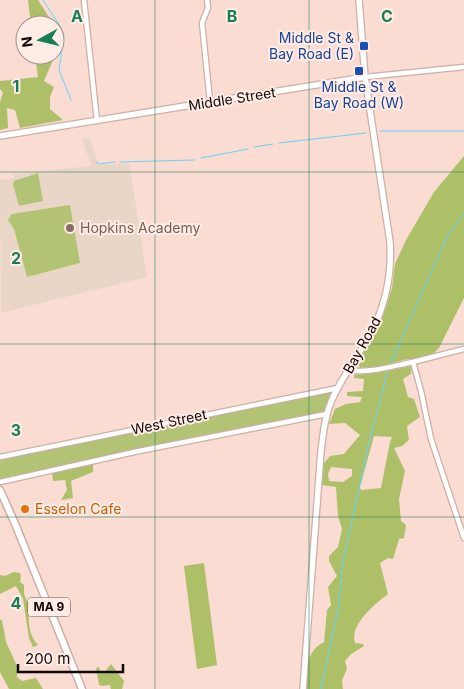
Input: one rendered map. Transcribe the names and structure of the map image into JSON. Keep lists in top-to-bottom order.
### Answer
{
  "streets": {
    "highway": ["MA 9"],
    "main road": ["Middle Street", "Bay Road"],
    "street": ["West Street"]
  },
  "crossings": [
    ["Middle Street", "Bay Road"],
    ["Bay Road", "West Street"]
  ],
  "places": {
    "transit": ["Middle St & Bay Road (E)", "Middle St & Bay Road (W)"],
    "other": ["Hopkins Academy", "Esselon Cafe"]
  },
  "scale_bar": "200 m",
  "north": "left",
  "grid": {
    "columns": ["A", "B", "C"],
    "rows": [
      "1",
      "2",
      "3",
      "4"
    ]
  }
}
